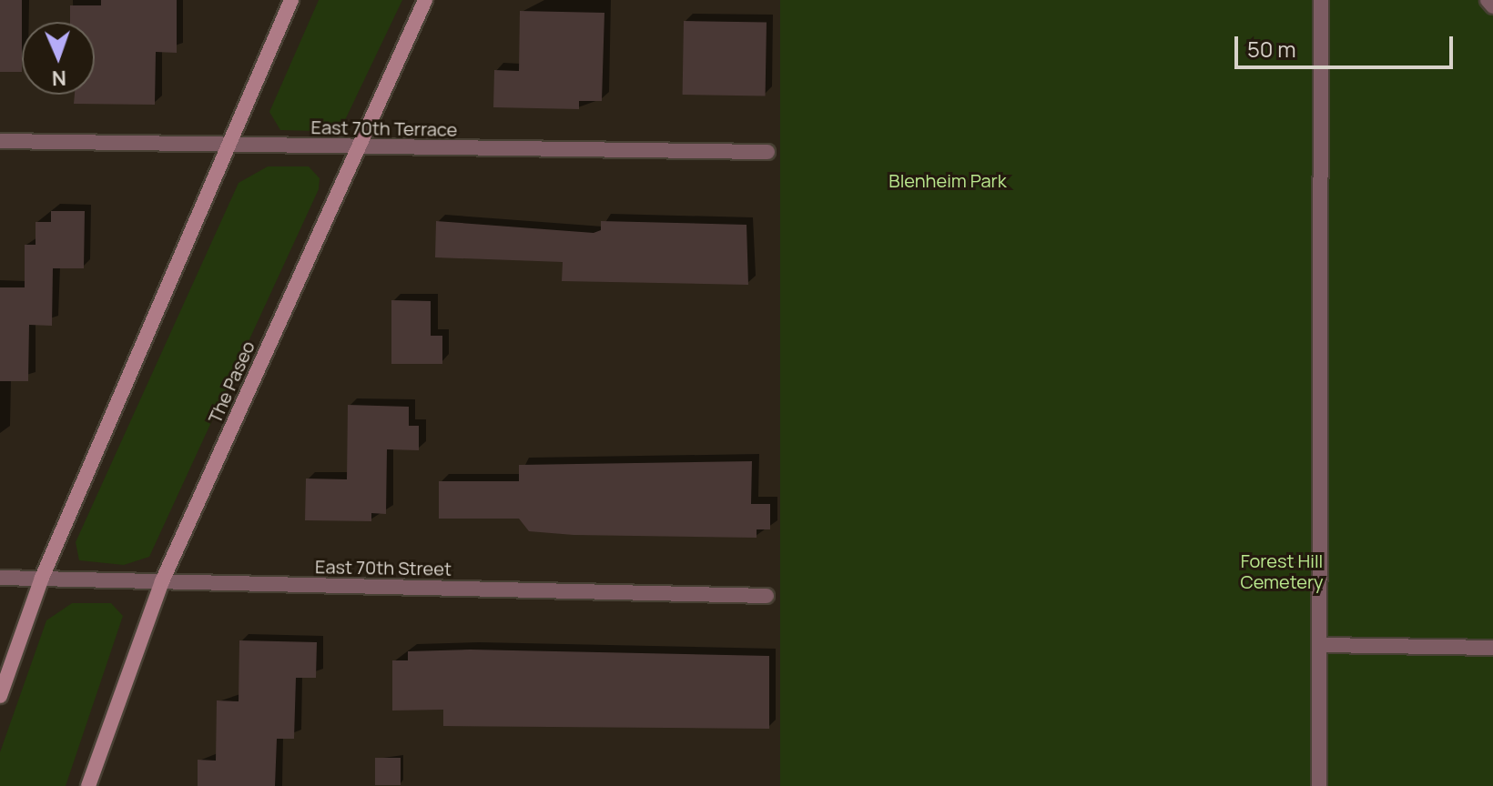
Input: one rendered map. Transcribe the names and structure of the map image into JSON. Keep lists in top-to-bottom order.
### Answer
{
  "streets": {
    "main road": ["The Paseo"],
    "street": ["East 70th Terrace", "East 70th Street"]
  },
  "crossings": [
    ["East 70th Terrace", "The Paseo"],
    ["The Paseo", "East 70th Street"]
  ],
  "parks": ["Blenheim Park", "Forest Hill Cemetery"],
  "scale_bar": "50 m",
  "north": "bottom"
}
